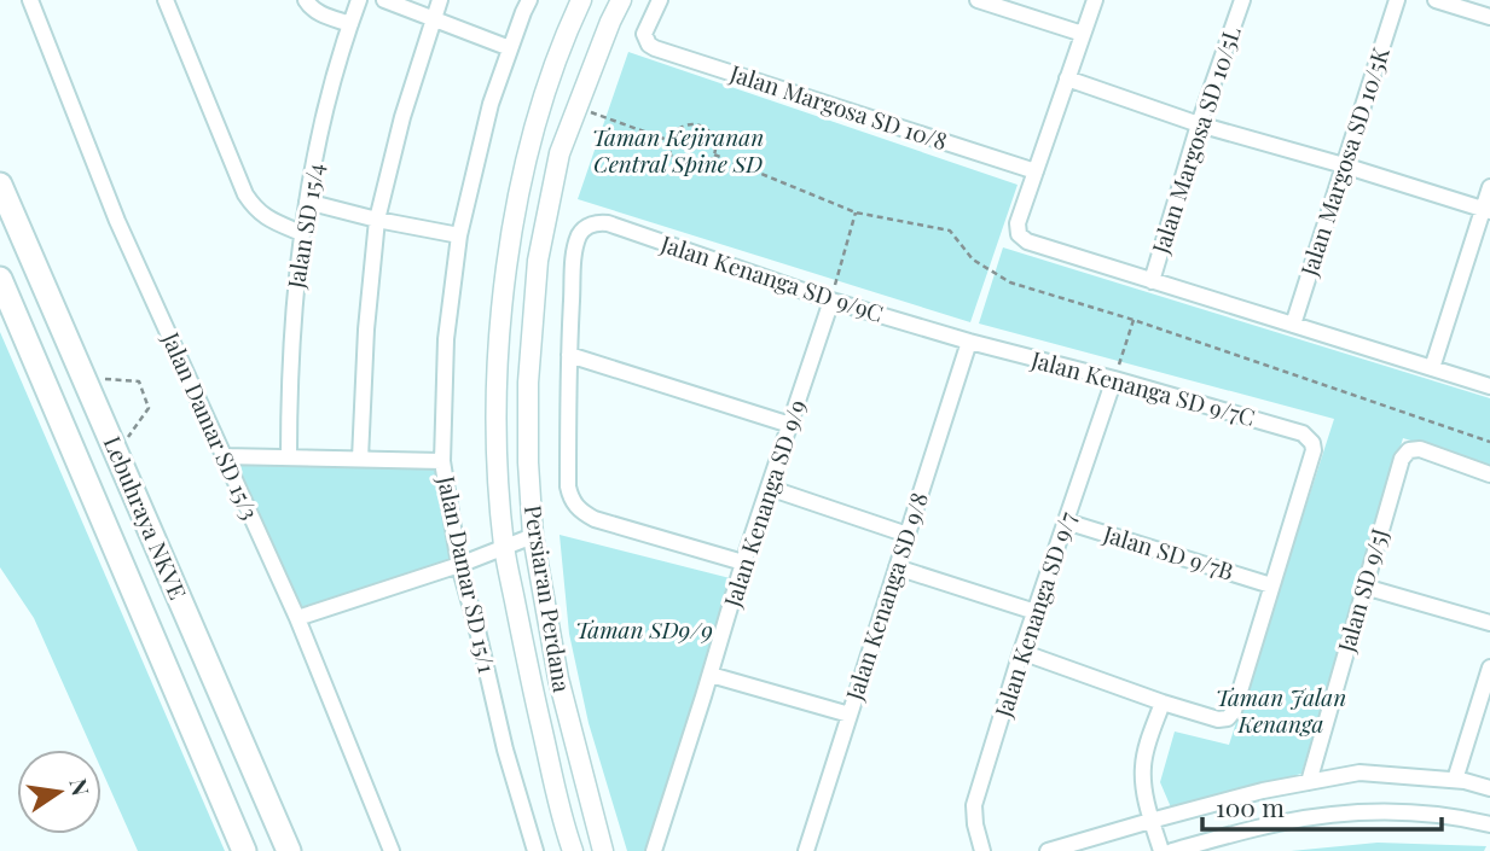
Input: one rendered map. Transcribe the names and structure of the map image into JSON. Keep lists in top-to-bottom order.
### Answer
{
  "streets": {
    "highway": ["Lebuhraya NKVE"],
    "main road": ["Persiaran Perdana"],
    "street": [
      "Jalan Margosa SD 10/8",
      "Jalan Margosa SD 10/5L",
      "Jalan Margosa SD 10/5K",
      "Jalan SD 15/4",
      "Jalan Kenanga SD 9/9C",
      "Jalan Kenanga SD 9/7C",
      "Jalan Damar SD 15/3",
      "Jalan Kenanga SD 9/9",
      "Jalan SD 9/7B",
      "Jalan Damar SD 15/1",
      "Jalan SD 9/5J",
      "Jalan Kenanga SD 9/8",
      "Jalan Kenanga SD 9/7"
    ]
  },
  "crossings": [
    ["Jalan Kenanga SD 9/9C", "Jalan Kenanga SD 9/7C"],
    ["Jalan Kenanga SD 9/9C", "Jalan Kenanga SD 9/9"],
    ["Jalan Kenanga SD 9/9C", "Jalan Kenanga SD 9/8"],
    ["Jalan Kenanga SD 9/7C", "Jalan SD 9/7B"],
    ["Jalan Kenanga SD 9/7C", "Jalan Kenanga SD 9/8"],
    ["Jalan Kenanga SD 9/7C", "Jalan Kenanga SD 9/7"],
    ["Jalan SD 9/7B", "Jalan Kenanga SD 9/7"]
  ],
  "parks": ["Taman Kejiranan Central Spine SD", "Taman SD9/9", "Taman Jalan Kenanga"],
  "scale_bar": "100 m",
  "north": "right"
}
